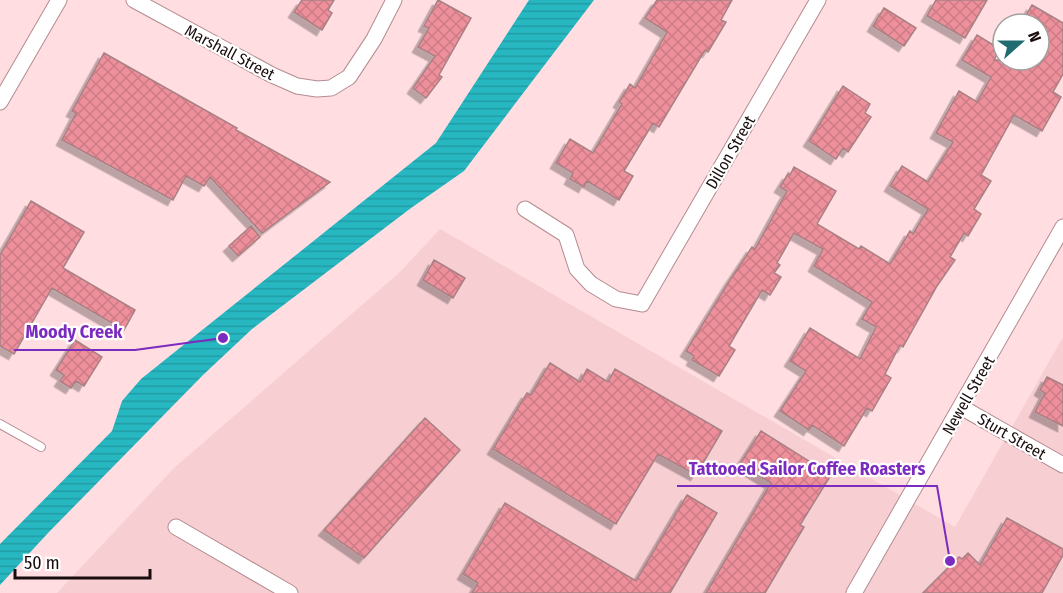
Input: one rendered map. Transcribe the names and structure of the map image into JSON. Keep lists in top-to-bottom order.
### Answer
{
  "streets": {
    "street": [
      "Marshall Street",
      "Dillon Street",
      "Newell Street",
      "Sturt Street"
    ]
  },
  "crossings": [
    ["Newell Street", "Sturt Street"]
  ],
  "places": ["Moody Creek", "Tattooed Sailor Coffee Roasters"],
  "scale_bar": "50 m",
  "north": "right"
}
